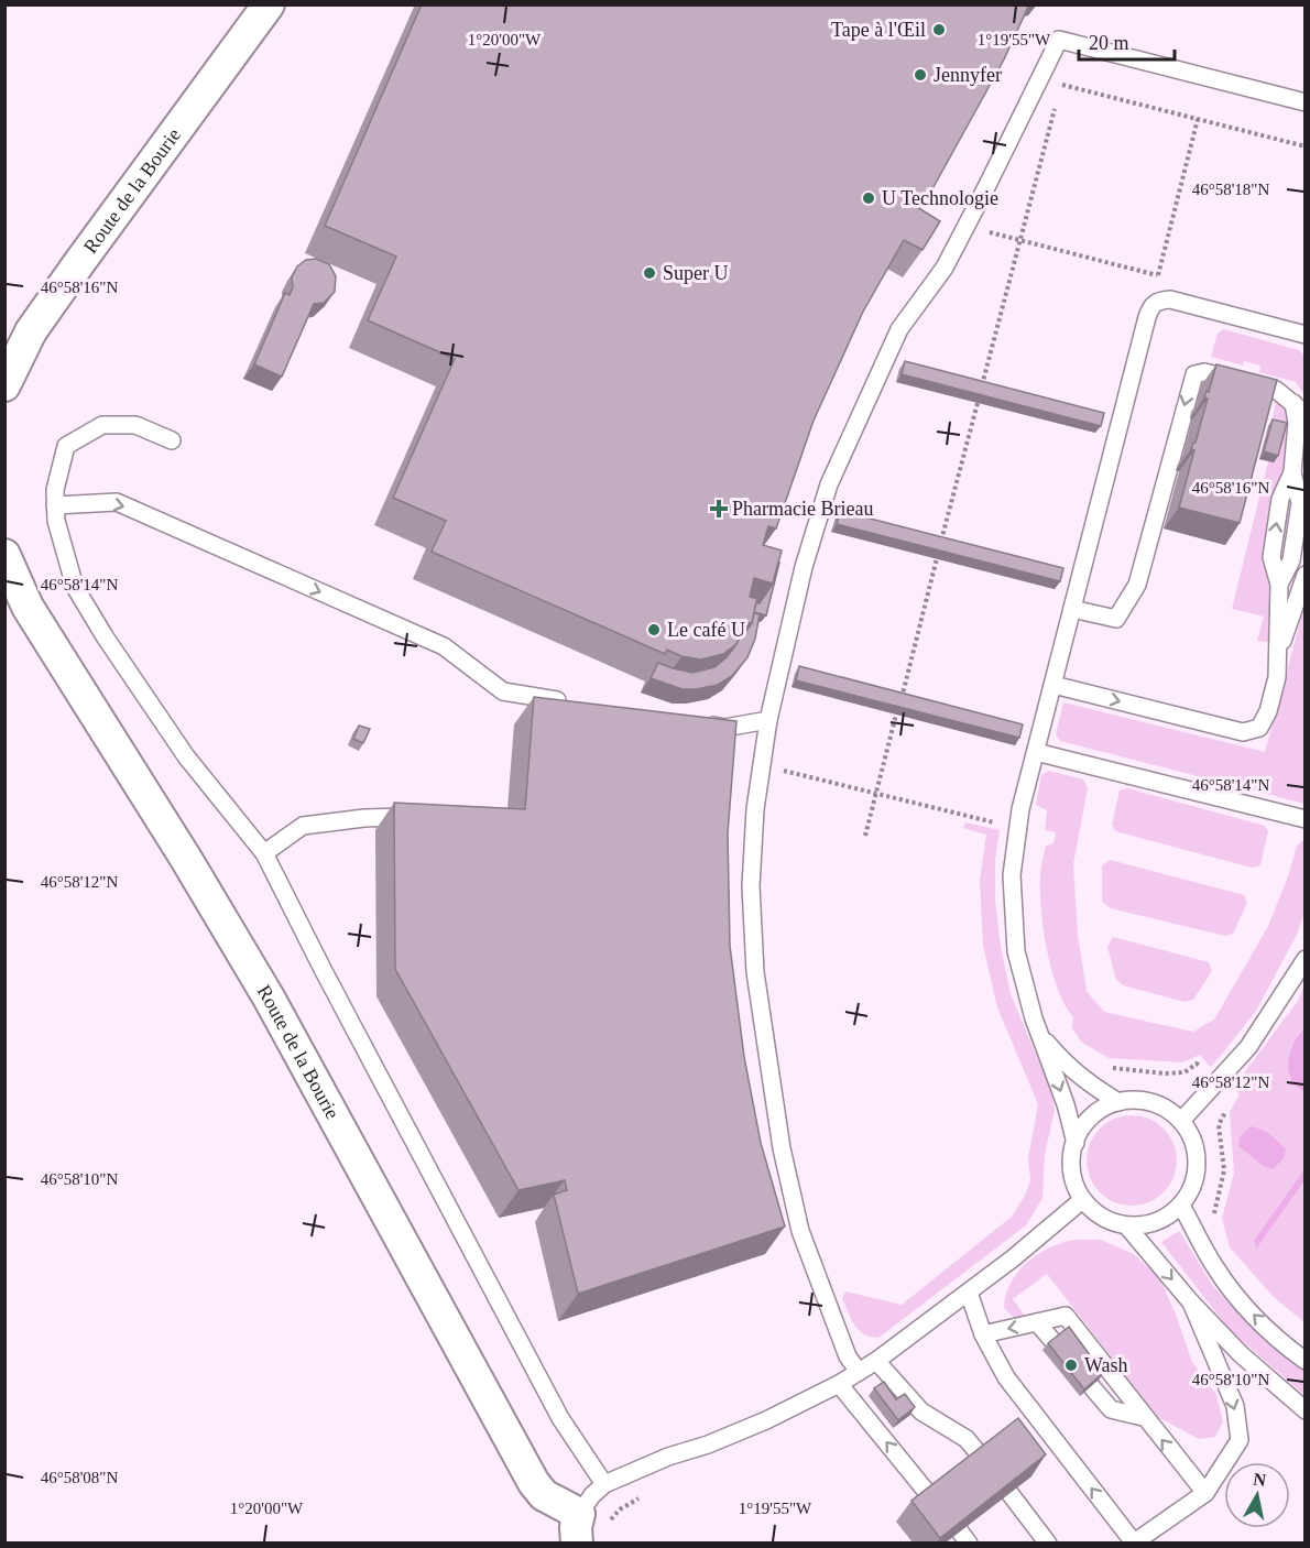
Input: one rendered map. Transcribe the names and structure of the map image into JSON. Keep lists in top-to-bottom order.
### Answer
{
  "streets": {
    "street": ["Route de la Bourie"]
  },
  "places": {
    "other": [
      "Tape à l'Œil",
      "Jennyfer",
      "U Technologie",
      "Super U",
      "Le café U",
      "Wash"
    ],
    "health": ["Pharmacie Brieau"]
  },
  "scale_bar": "20 m",
  "north": "top",
  "coordinates": [
    "1°20'00\"W",
    "1°19'55\"W",
    "46°58'18\"N",
    "46°58'16\"N",
    "46°58'14\"N",
    "46°58'12\"N",
    "46°58'10\"N",
    "46°58'08\"N"
  ]
}
